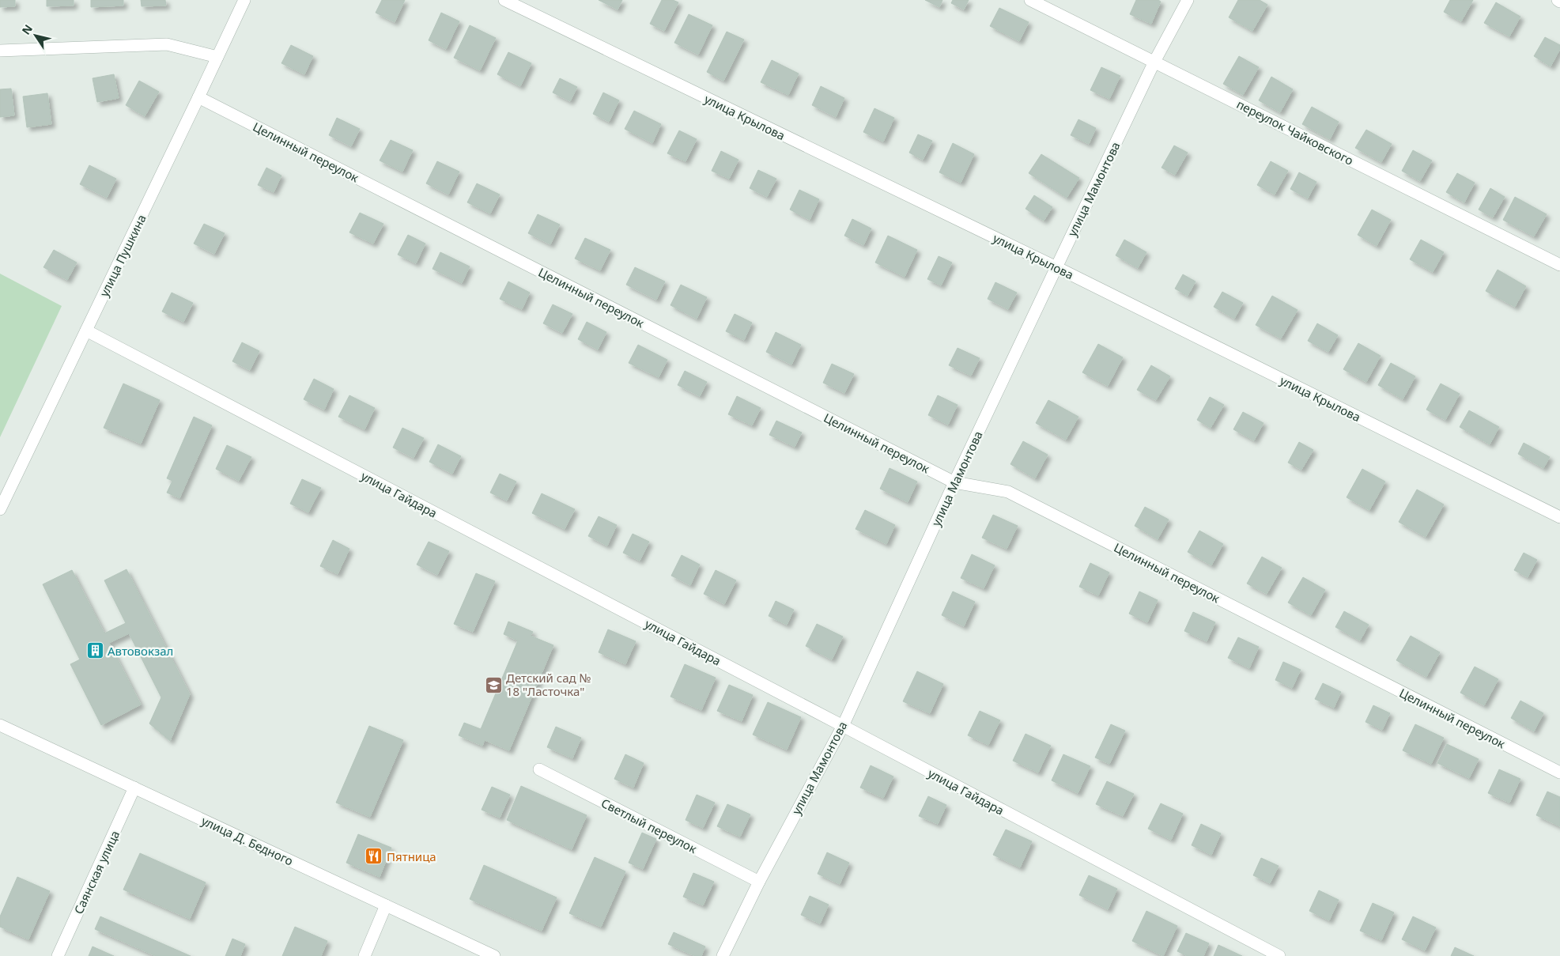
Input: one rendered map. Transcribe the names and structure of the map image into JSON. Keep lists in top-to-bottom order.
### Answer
{
  "streets": {
    "street": [
      "улица Крылова",
      "переулок Чайковского",
      "Целинный переулок",
      "улица Мамонтова",
      "улица Пушкина",
      "улица Гайдара",
      "Светлый переулок",
      "улица Д. Бедного",
      "Саянская улица"
    ]
  },
  "crossings": [
    ["улица Крылова", "улица Мамонтова"],
    ["переулок Чайковского", "улица Мамонтова"],
    ["Целинный переулок", "улица Мамонтова"],
    ["Целинный переулок", "улица Пушкина"],
    ["улица Мамонтова", "улица Гайдара"],
    ["улица Мамонтова", "Светлый переулок"],
    ["улица Пушкина", "улица Гайдара"],
    ["улица Д. Бедного", "Саянская улица"]
  ],
  "places": {
    "building": ["Автовокзал"],
    "school or university": ["Детский сад № 18 \"Ласточка\""],
    "restaurant": ["Пятница"]
  },
  "north": "top left"
}
